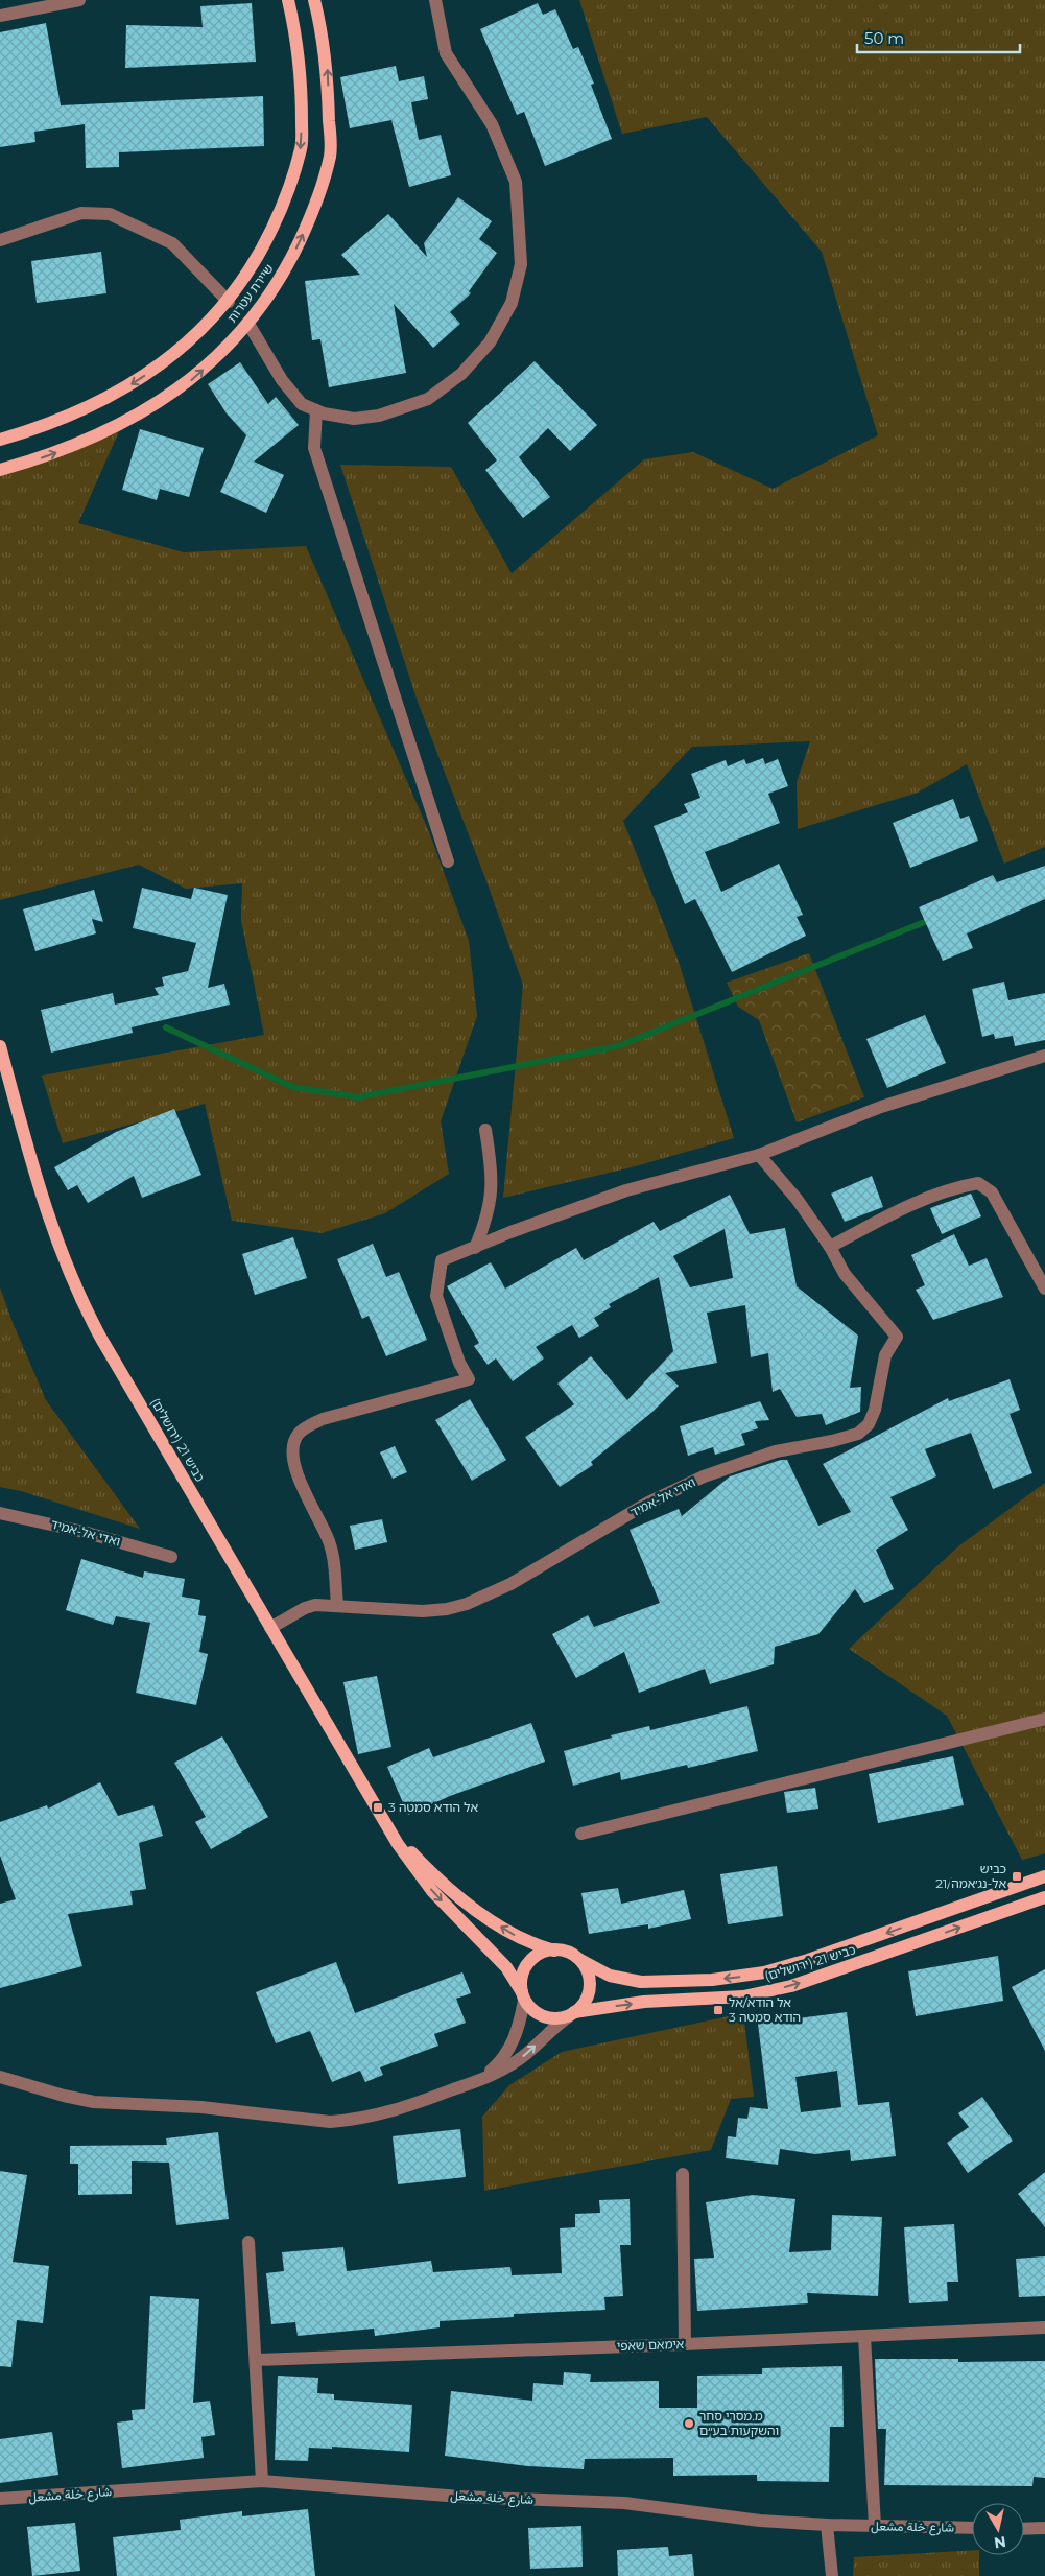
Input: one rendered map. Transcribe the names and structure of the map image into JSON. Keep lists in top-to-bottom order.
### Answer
{
  "streets": {
    "main road": ["שיירת עטרות", "כביש 21 (ירושלים)"],
    "street": ["ואדי אל-אמיד", "אימאם שאפי", "شارع خلة مشعل"]
  },
  "crossings": [
    ["כביש 21 (ירושלים)", "ואדי אל-אמיד"]
  ],
  "places": {
    "transit": ["אל הודא סמטה 3", "כביש 21/אל-נג׳אמה", "אל הודא/אל הודא סמטה 3"],
    "other": ["מ.מסרי סחר והשקעות בע״ם"]
  },
  "scale_bar": "50 m",
  "north": "bottom"
}
